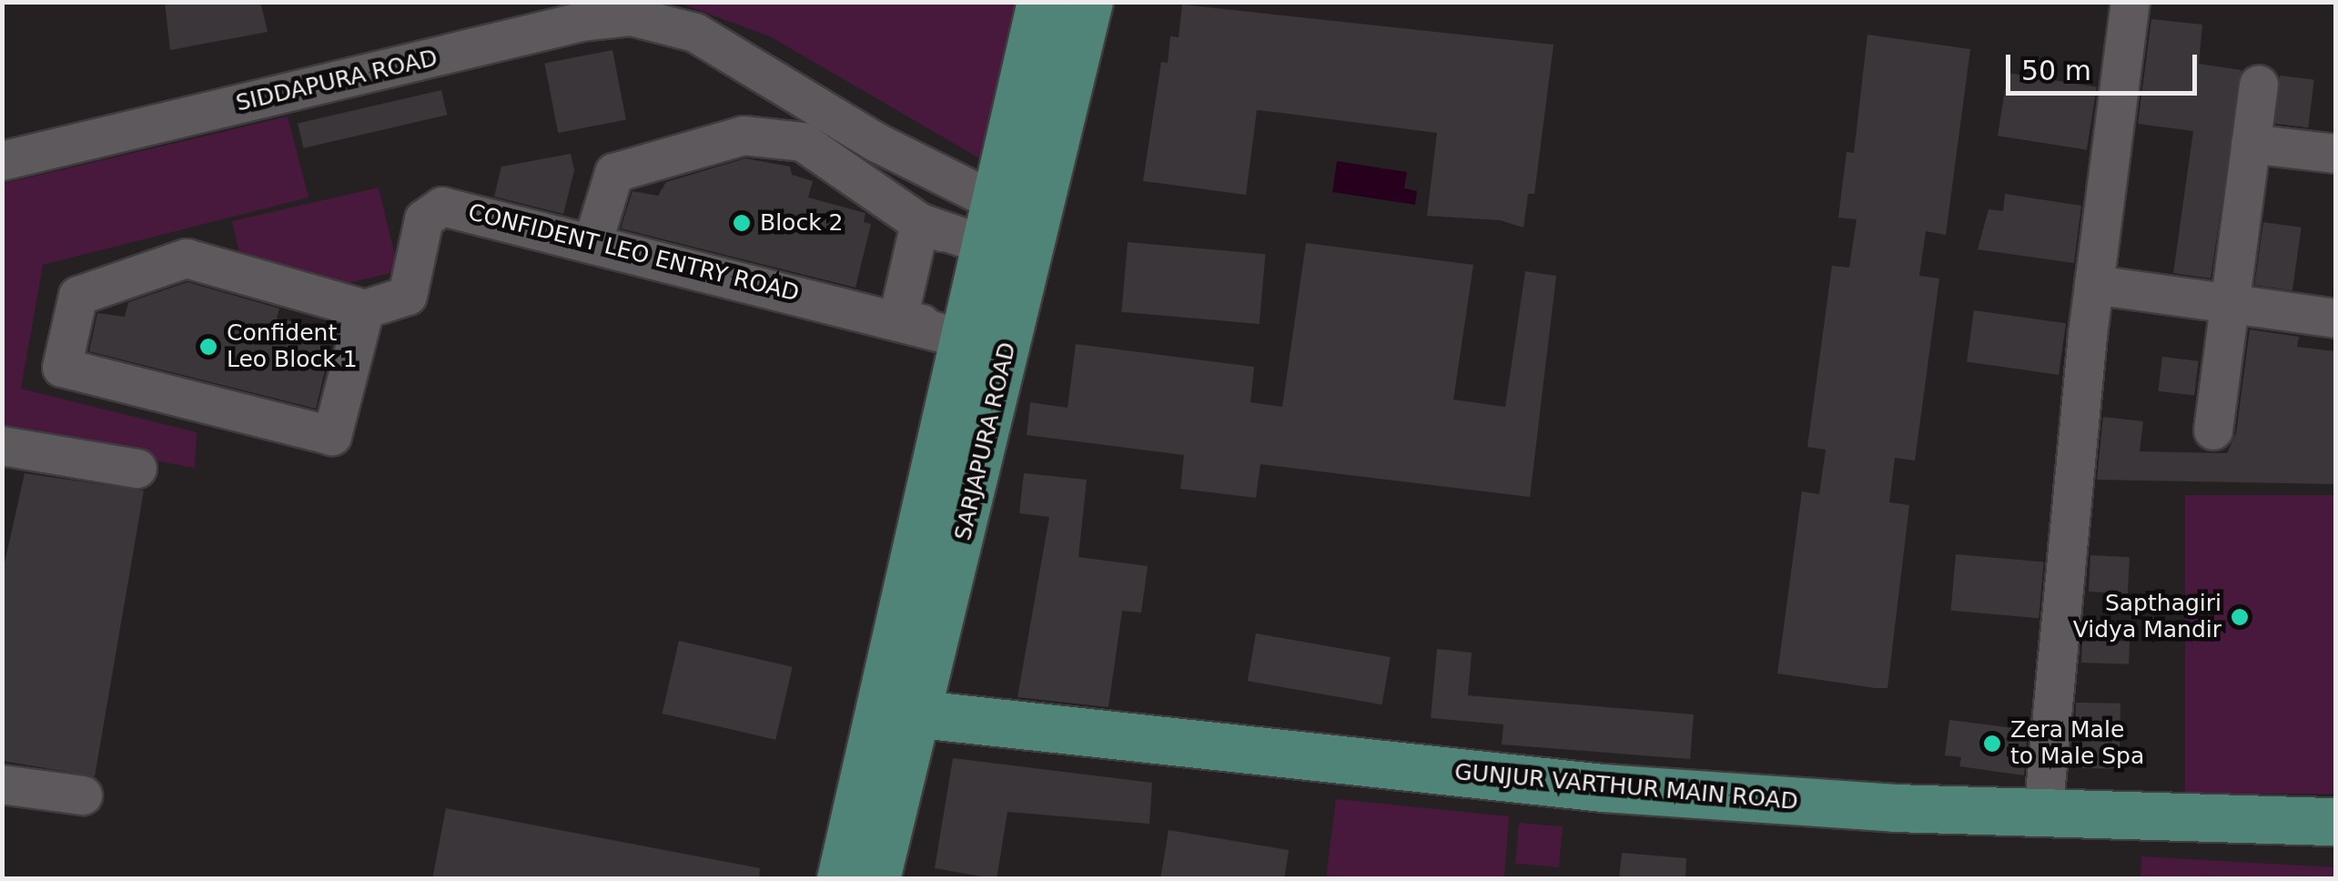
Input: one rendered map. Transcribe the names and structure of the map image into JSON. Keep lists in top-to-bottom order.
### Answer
{
  "streets": {
    "main road": ["SARJAPURA ROAD", "GUNJUR VARTHUR MAIN ROAD"],
    "street": ["SIDDAPURA ROAD", "CONFIDENT LEO ENTRY ROAD"]
  },
  "crossings": [
    ["SIDDAPURA ROAD", "SARJAPURA ROAD"],
    ["CONFIDENT LEO ENTRY ROAD", "SARJAPURA ROAD"],
    ["SARJAPURA ROAD", "GUNJUR VARTHUR MAIN ROAD"]
  ],
  "places": [
    "Block 2",
    "Confident Leo Block 1",
    "Sapthagiri Vidya Mandir",
    "Zera Male to Male Spa"
  ],
  "scale_bar": "50 m"
}
